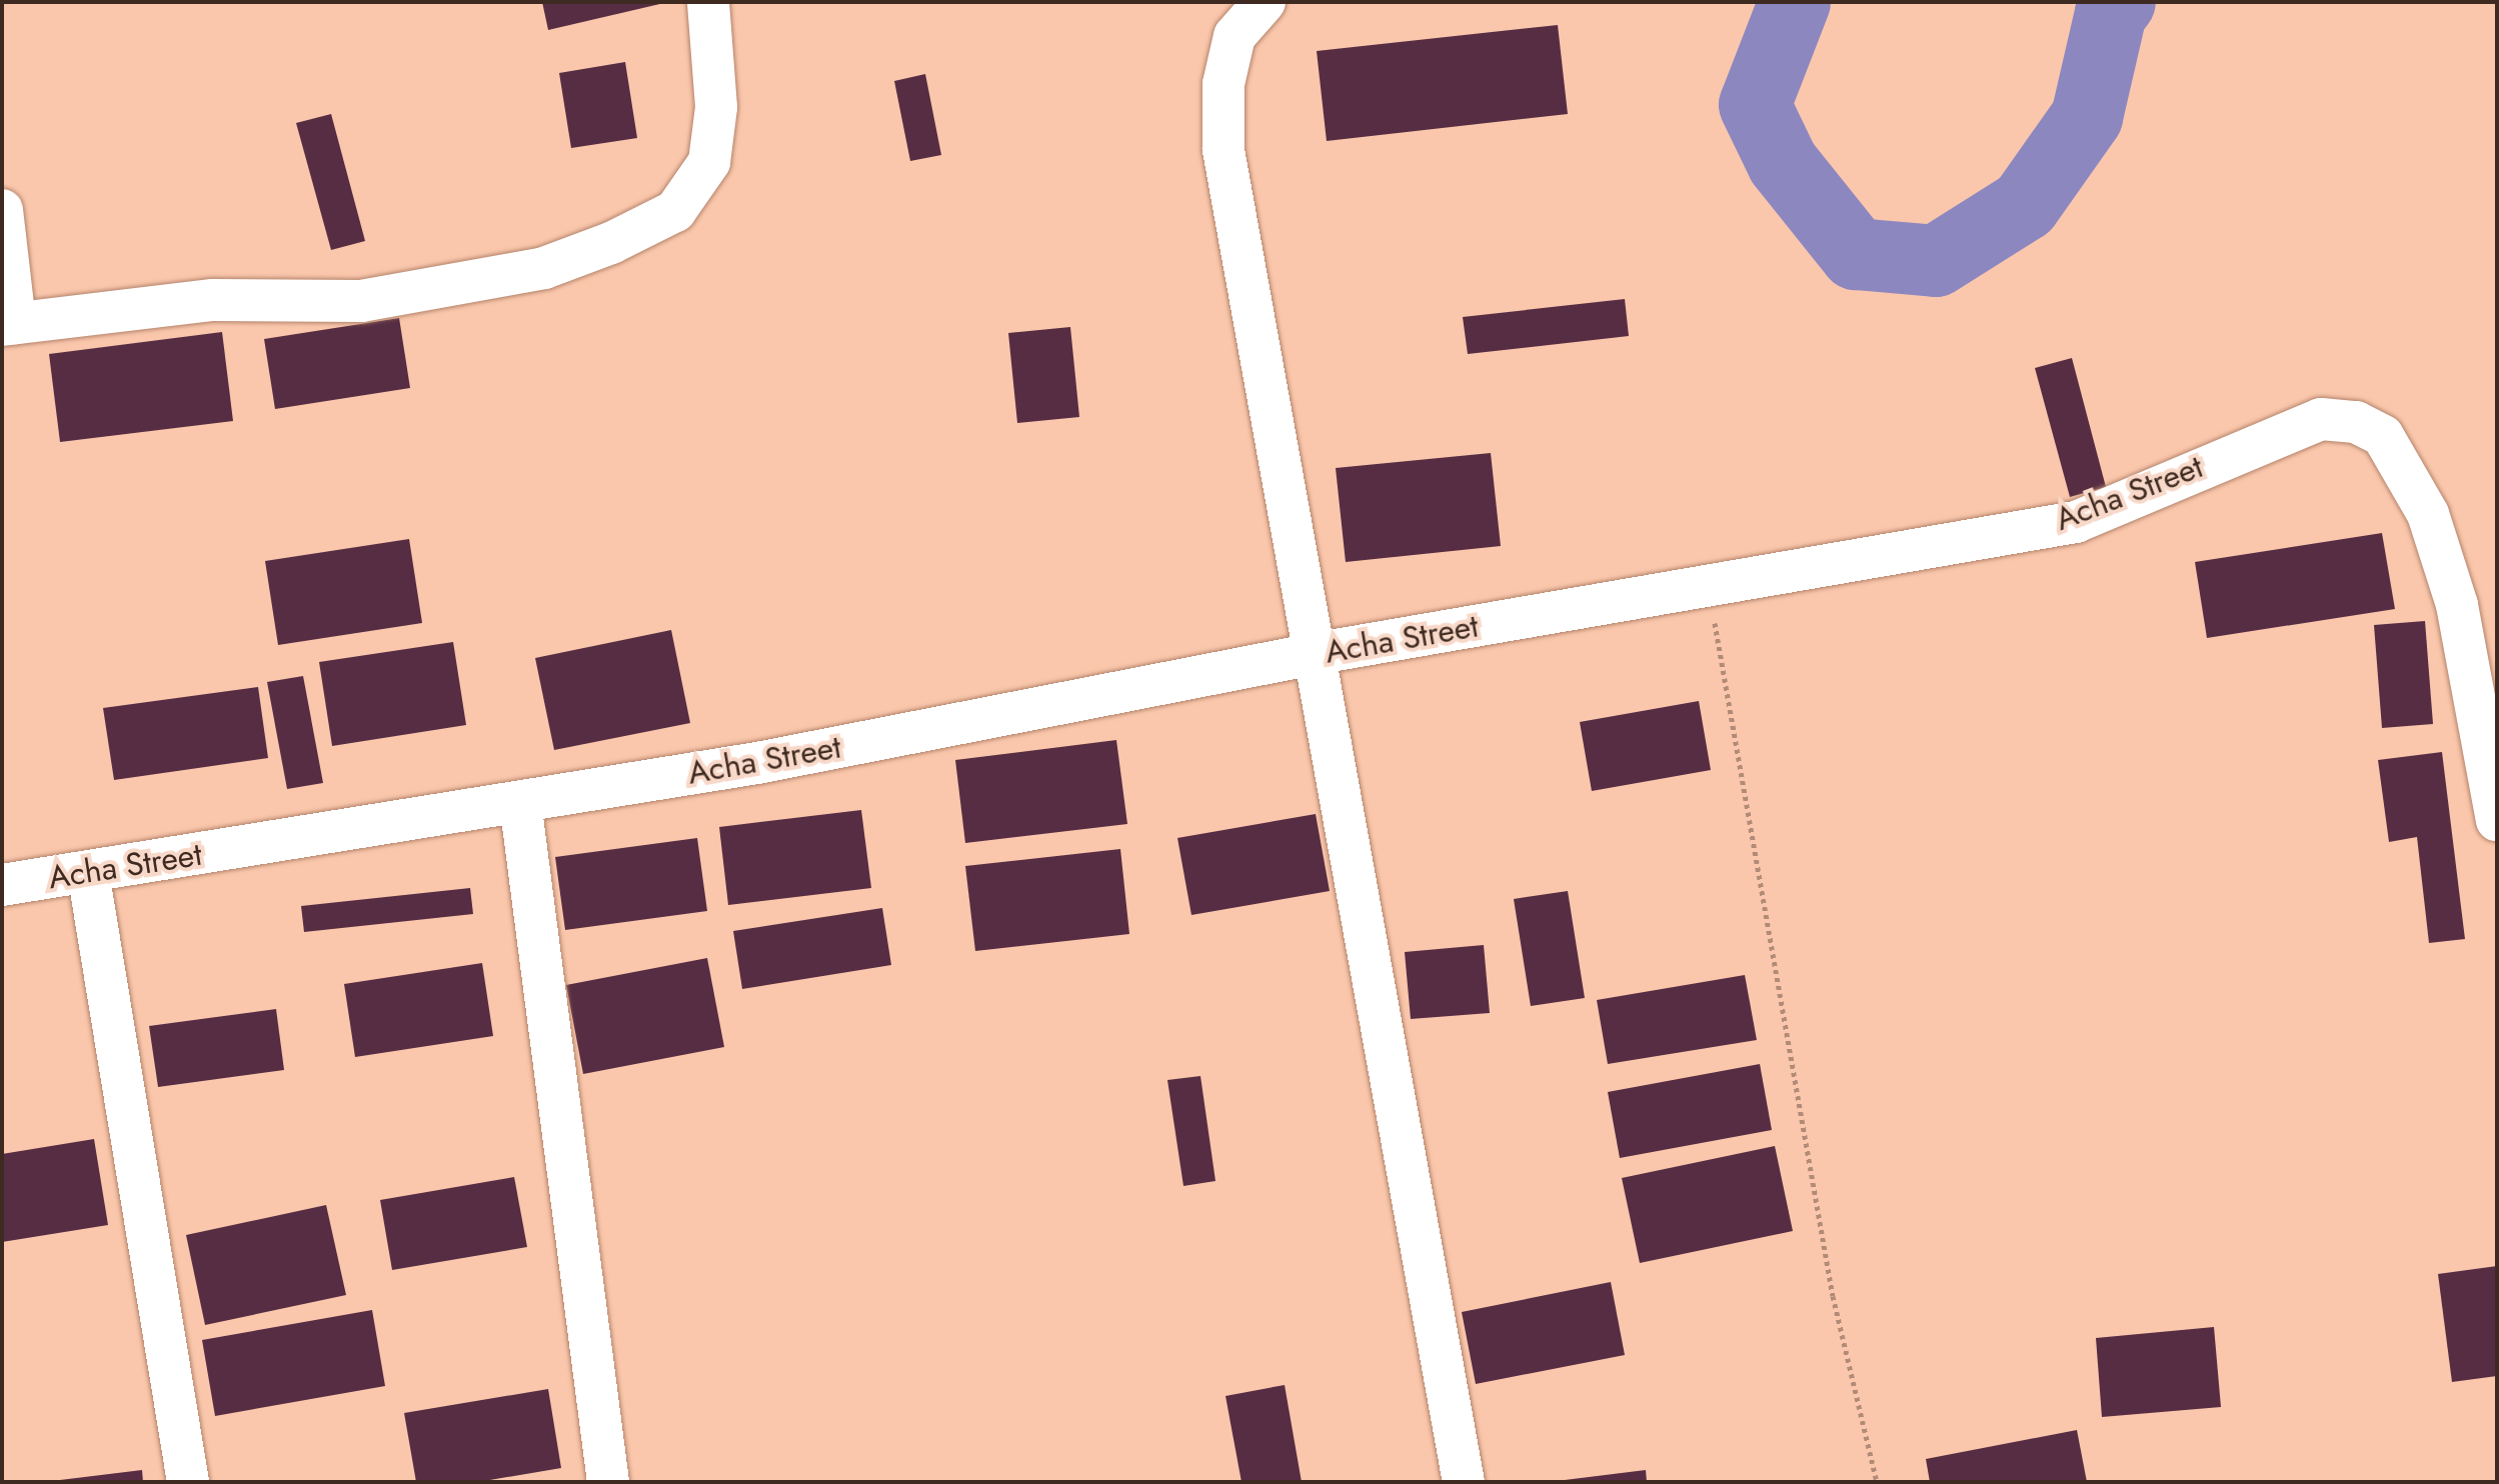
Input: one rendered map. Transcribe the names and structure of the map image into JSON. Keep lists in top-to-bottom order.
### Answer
{
  "streets": {
    "street": ["Acha Street"]
  }
}
